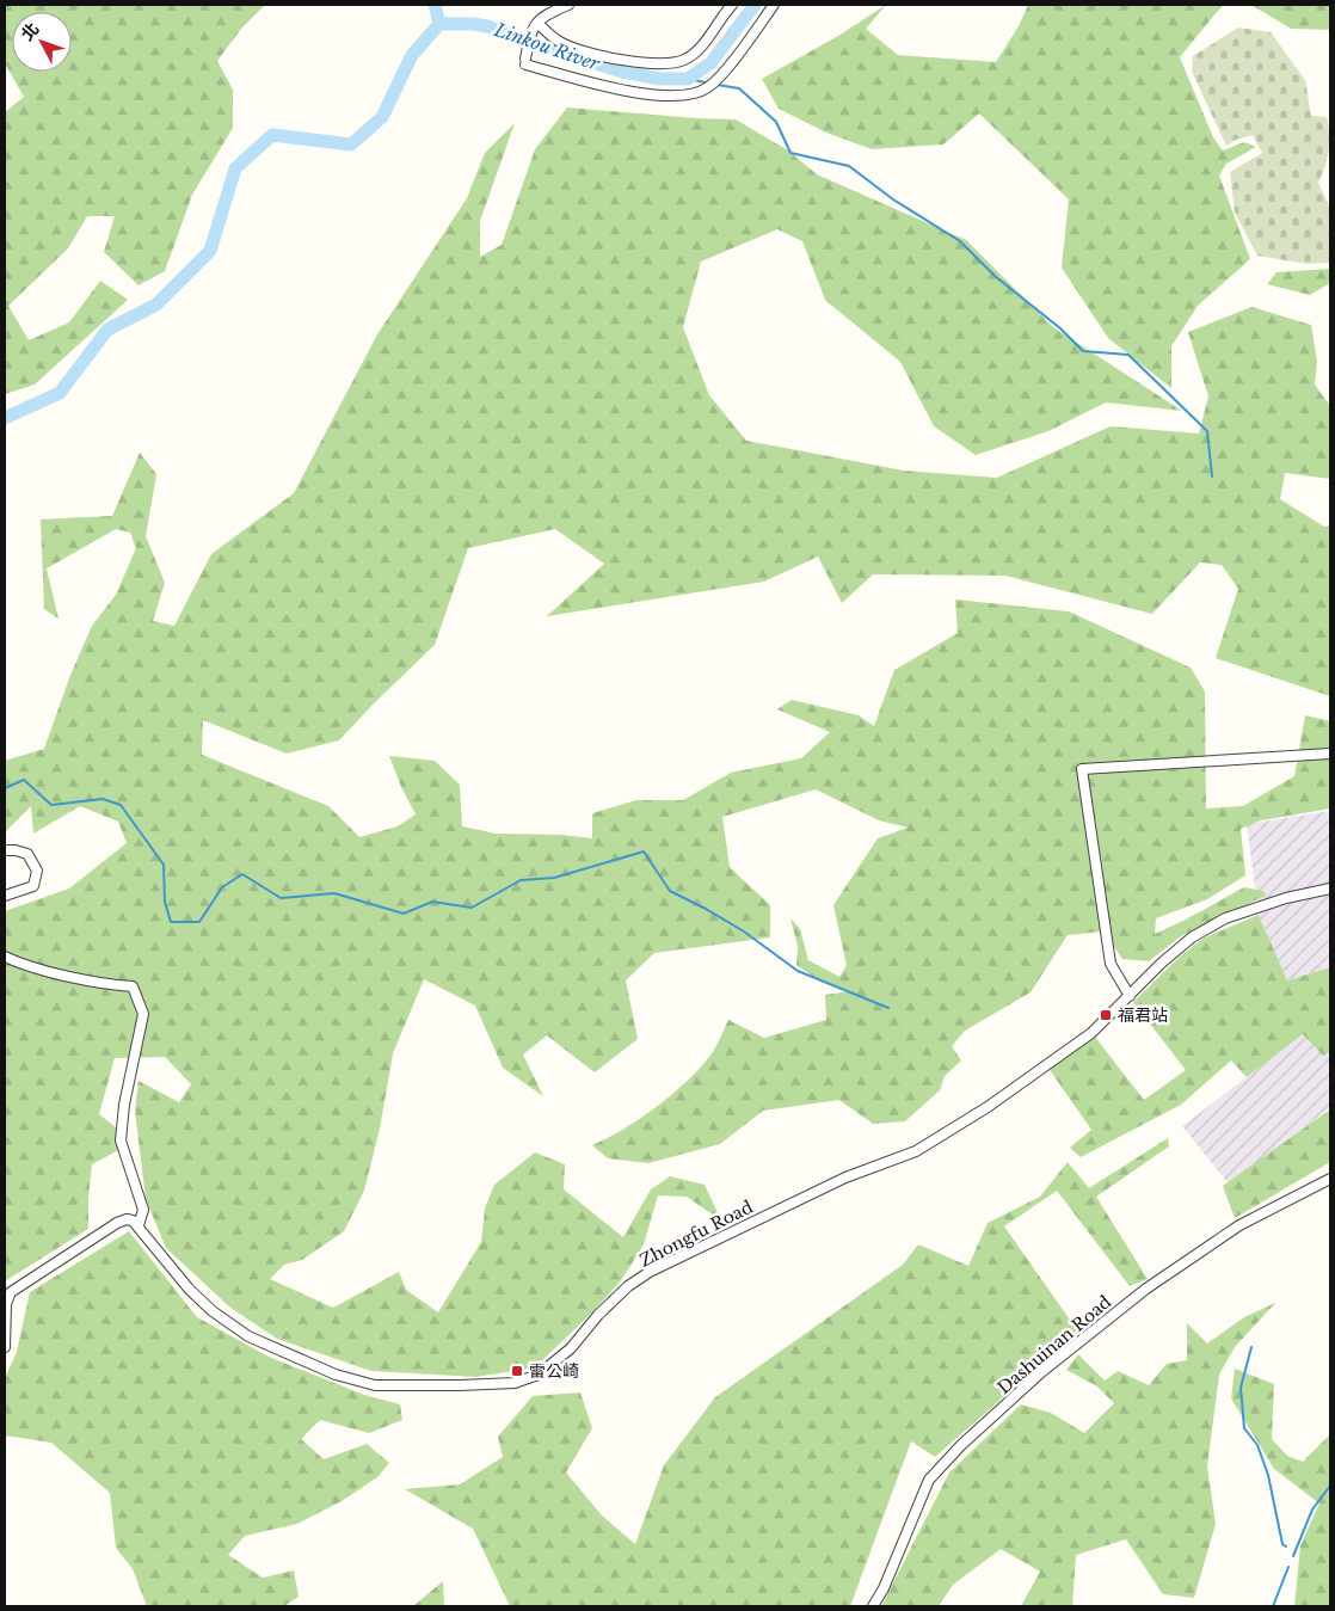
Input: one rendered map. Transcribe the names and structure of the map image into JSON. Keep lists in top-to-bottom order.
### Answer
{
  "streets": {
    "street": ["Zhongfu Road", "Dashuinan Road"]
  },
  "water": ["Linkou River"],
  "places": {
    "transit": ["福君站", "雷公崎"]
  },
  "north": "top left"
}
